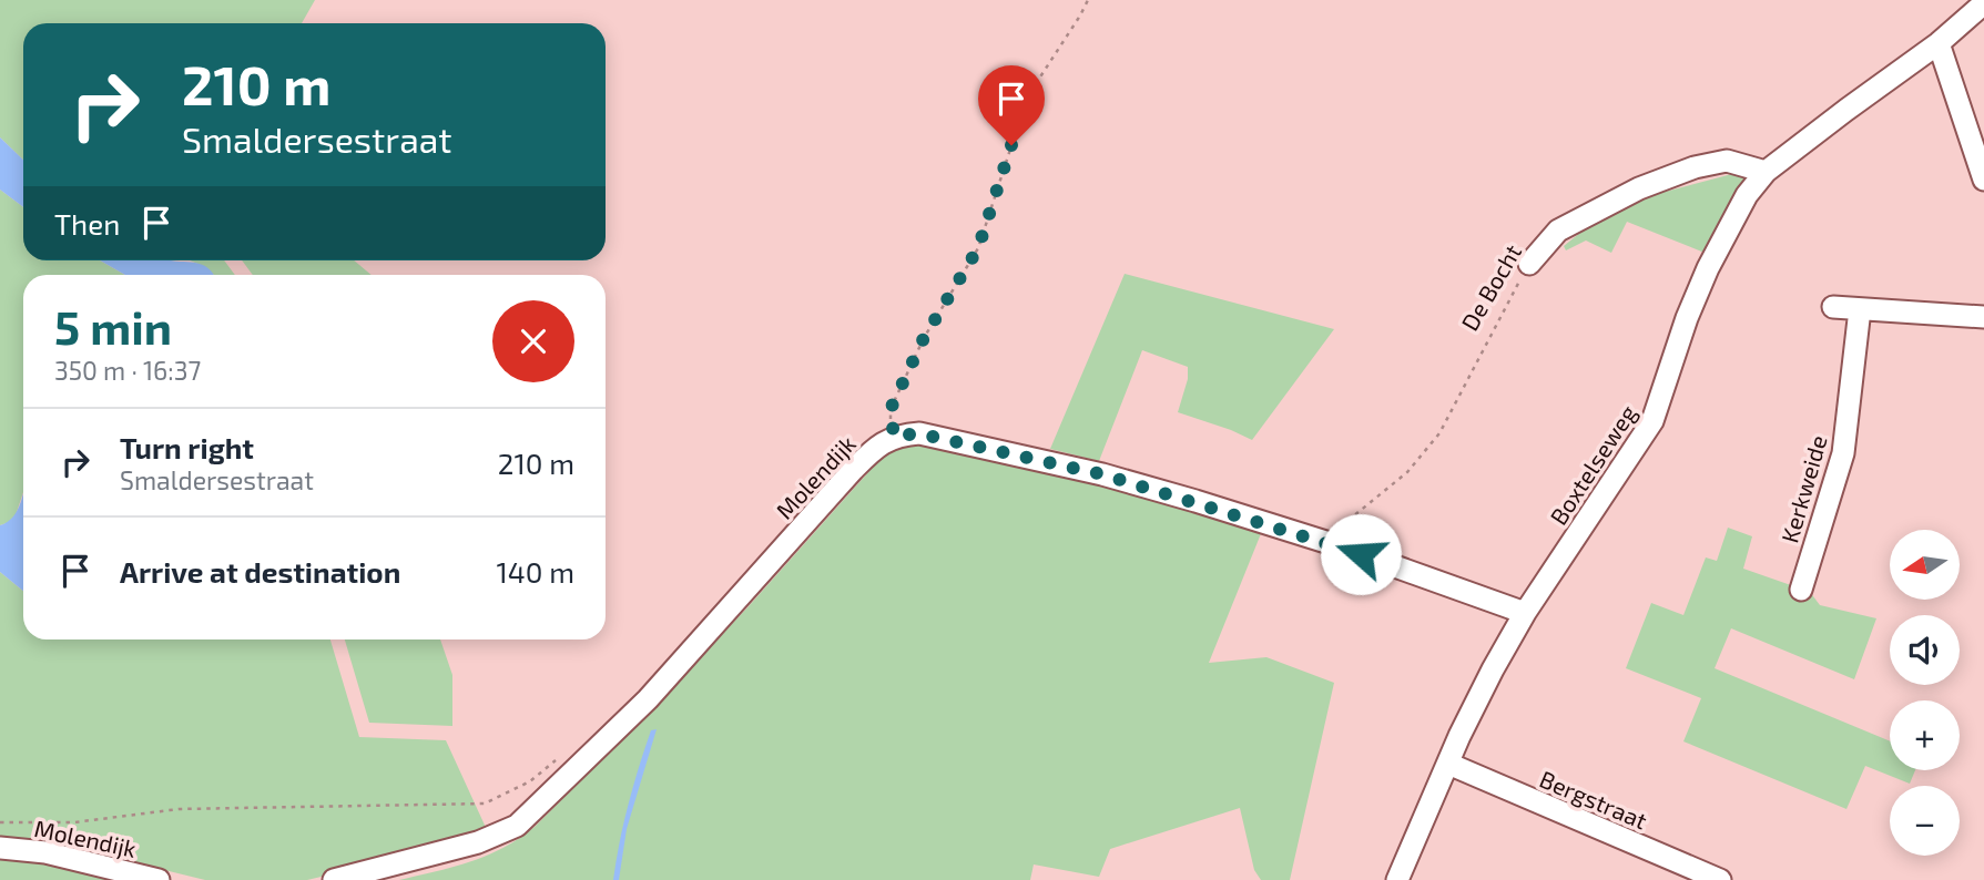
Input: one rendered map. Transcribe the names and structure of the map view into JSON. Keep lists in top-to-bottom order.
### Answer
{
  "streets": {
    "street": [
      "De Bocht",
      "Boxtelseweg",
      "Molendijk",
      "Kerkweide",
      "Bergstraat"
    ]
  },
  "crossings": [
    ["De Bocht", "Boxtelseweg"],
    ["De Bocht", "Molendijk"],
    ["Boxtelseweg", "Molendijk"],
    ["Boxtelseweg", "Bergstraat"]
  ],
  "north": "left",
  "page": {
    "turn": ["210 m", "Smaldersestraat"],
    "then": "Then",
    "heading": ["5 min", "350 m · 16:37"],
    "list": [
      {
        "name": "Turn right",
        "note": "Smaldersestraat",
        "value": "210 m"
      },
      {
        "name": "Arrive at destination",
        "value": "140 m"
      }
    ],
    "map_buttons": ["+", "−"]
  }
}
